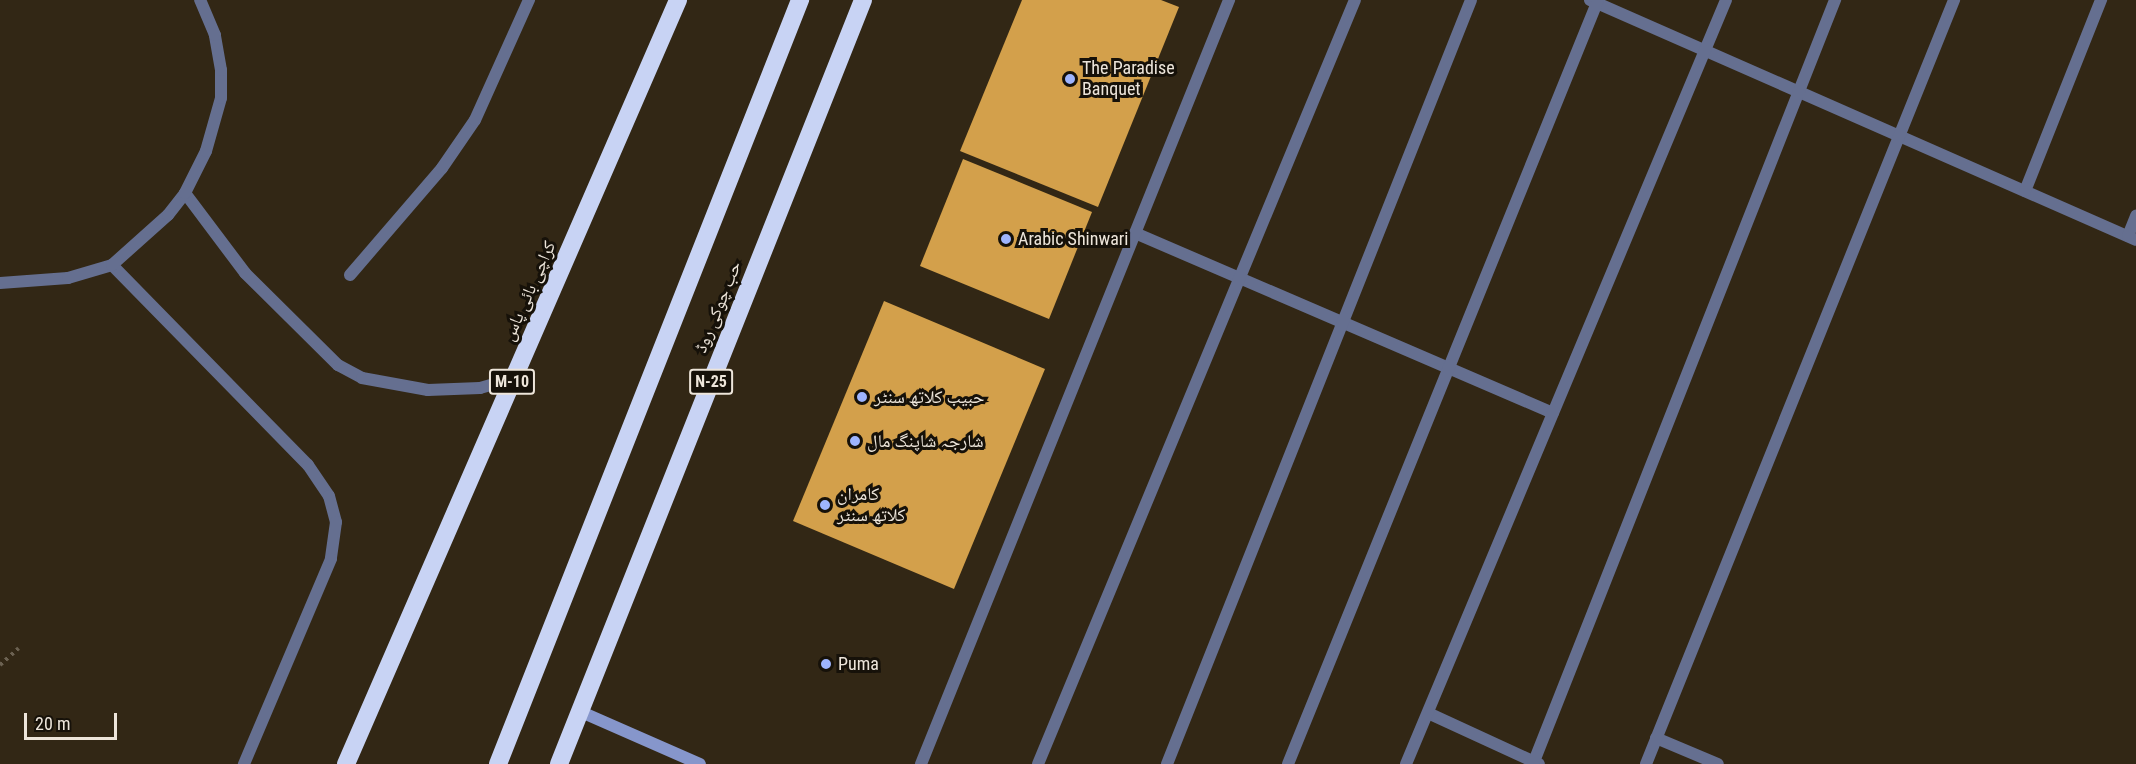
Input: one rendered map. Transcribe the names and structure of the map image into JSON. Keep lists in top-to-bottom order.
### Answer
{
  "streets": {
    "highway": [
      "کراچی بائی پاس",
      "حب چوکی روڈ",
      "M-10",
      "N-25"
    ]
  },
  "places": [
    "The Paradise Banquet",
    "Arabic Shinwari",
    "حبیب کلاتھ سنٹر",
    "شارجہ شاپنگ مال",
    "کامران کلاتھ سنٹر",
    "Puma"
  ],
  "scale_bar": "20 m"
}
